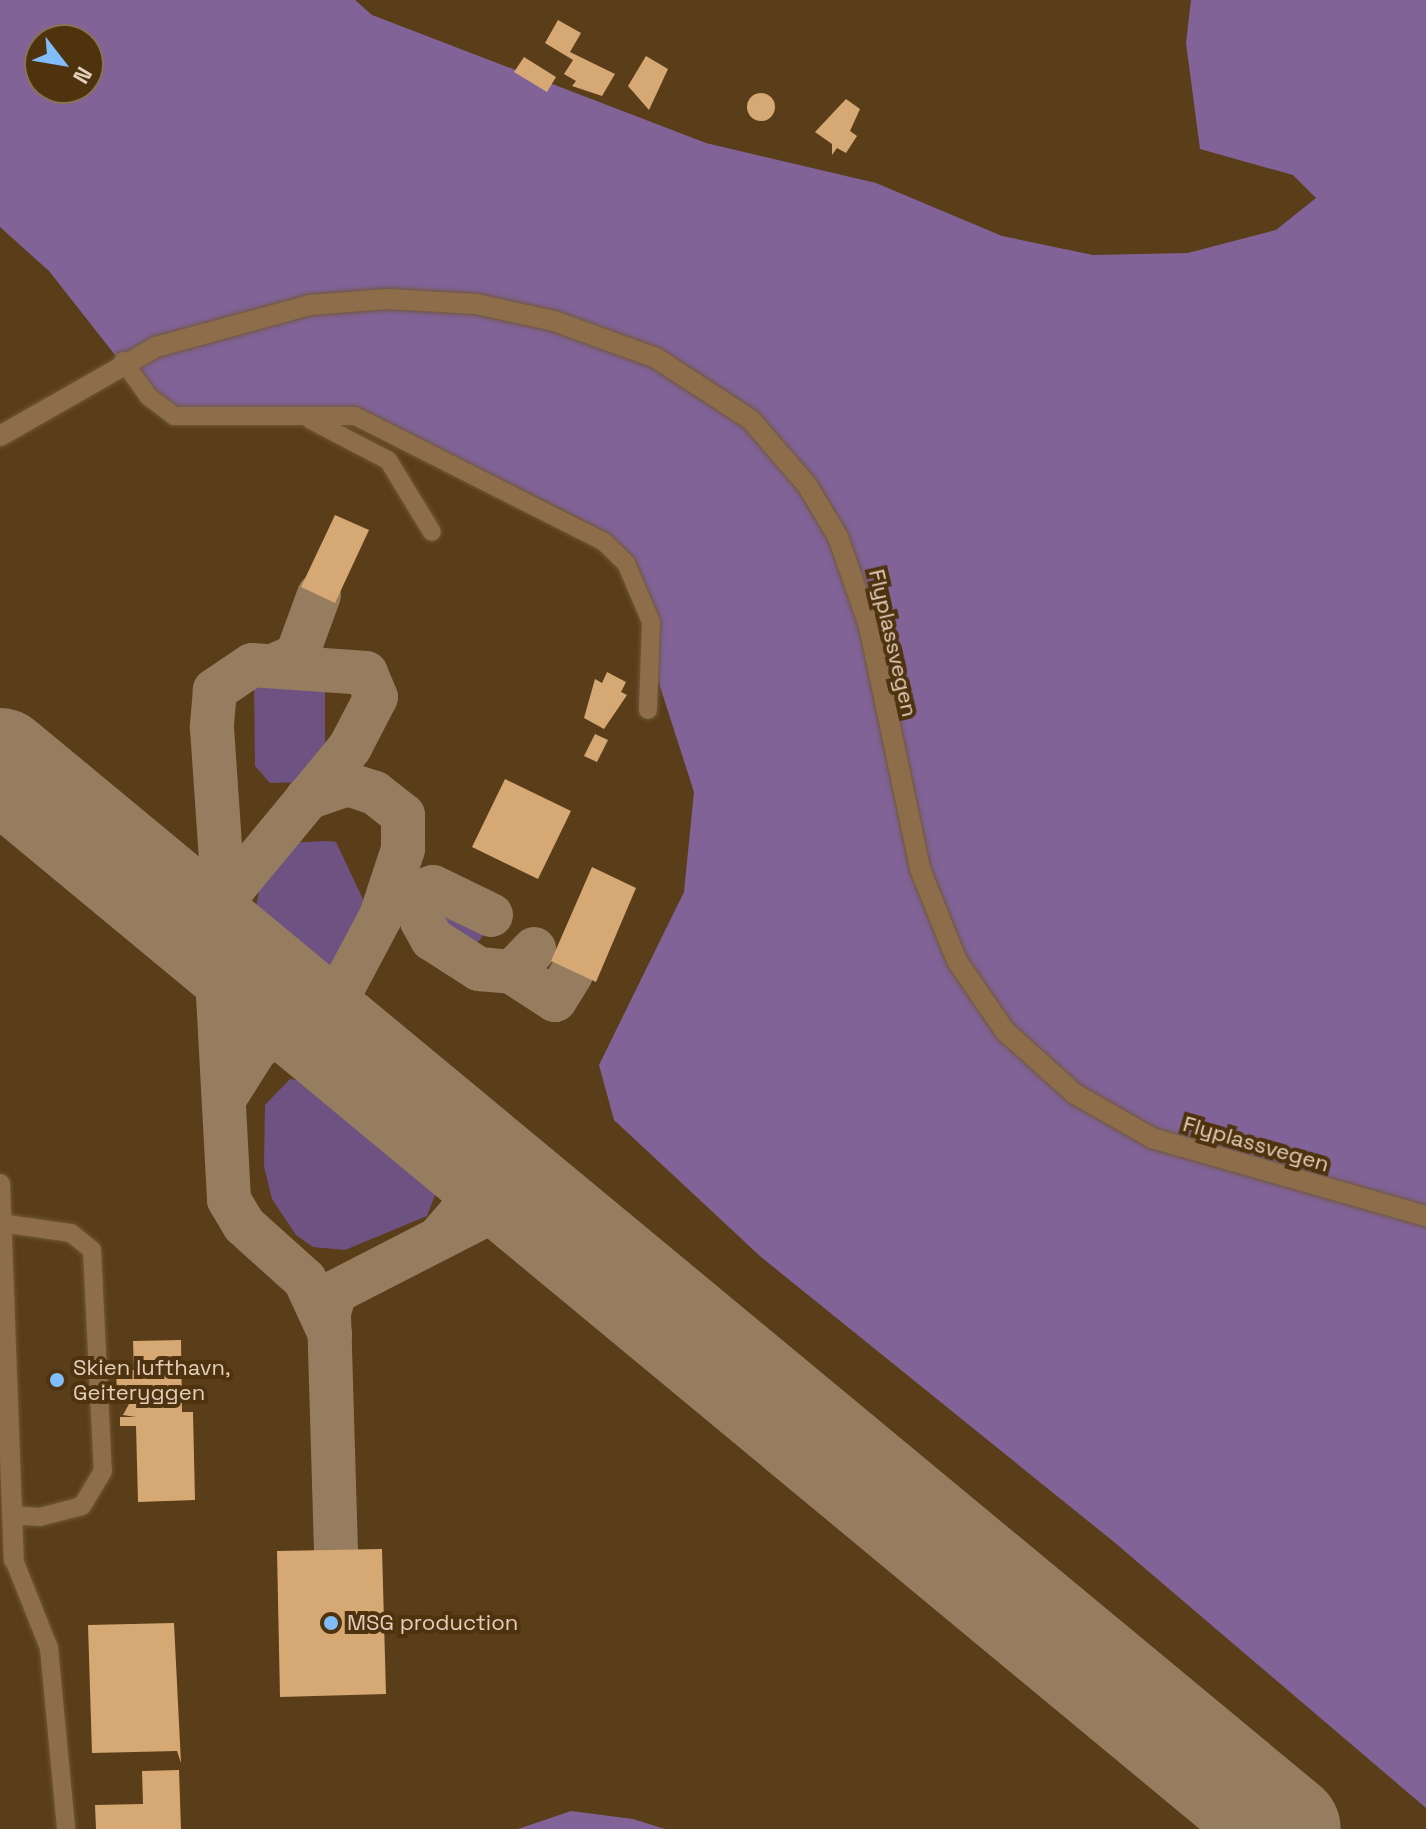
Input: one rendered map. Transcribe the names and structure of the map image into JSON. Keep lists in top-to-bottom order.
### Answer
{
  "streets": {
    "main road": ["Flyplassvegen"]
  },
  "places": ["Skien lufthavn, Geiteryggen", "MSG production"],
  "north": "bottom right"
}
